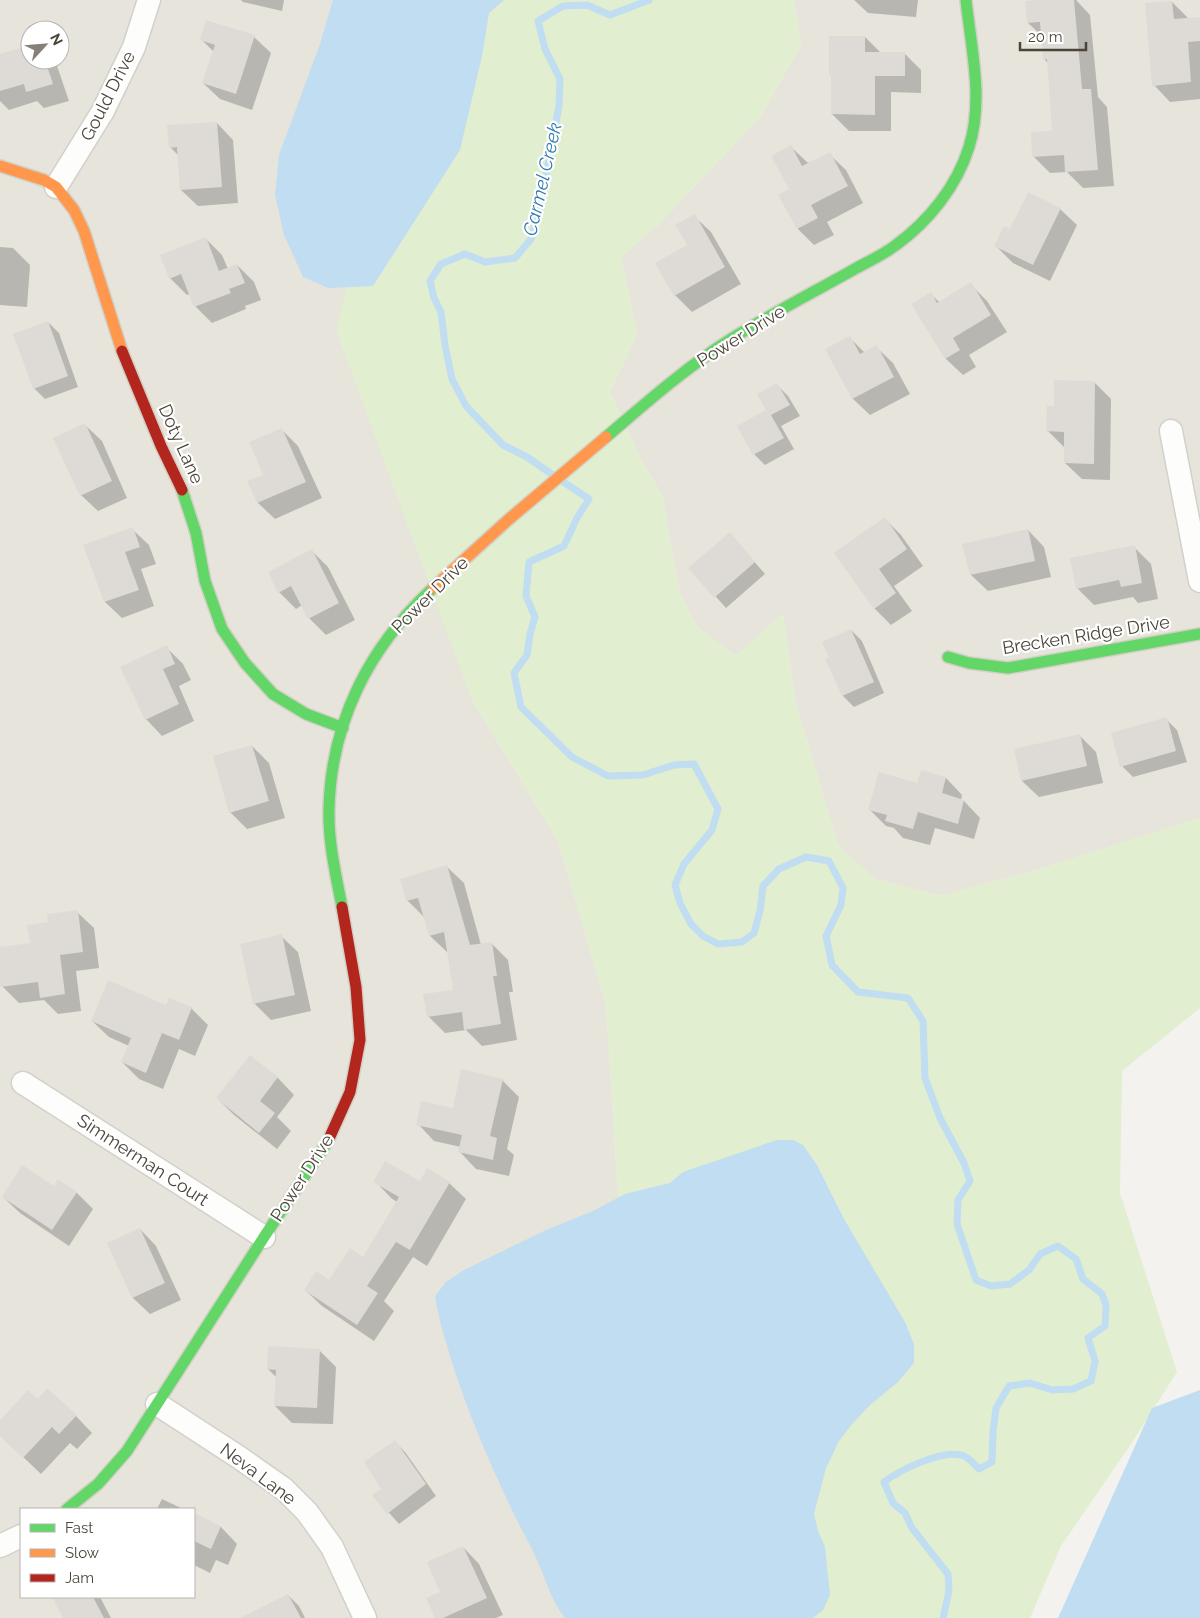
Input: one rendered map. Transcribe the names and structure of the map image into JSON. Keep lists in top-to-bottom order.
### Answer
{
  "streets": {
    "street": [
      "Gould Drive",
      "Power Drive",
      "Doty Lane",
      "Brecken Ridge Drive",
      "Simmerman Court",
      "Neva Lane"
    ]
  },
  "crossings": [
    ["Gould Drive", "Doty Lane"],
    ["Power Drive", "Doty Lane"],
    ["Power Drive", "Simmerman Court"],
    ["Power Drive", "Neva Lane"]
  ],
  "water": ["Carmel Creek"],
  "legend": ["Fast", "Slow", "Jam"],
  "scale_bar": "20 m",
  "north": "top right"
}
